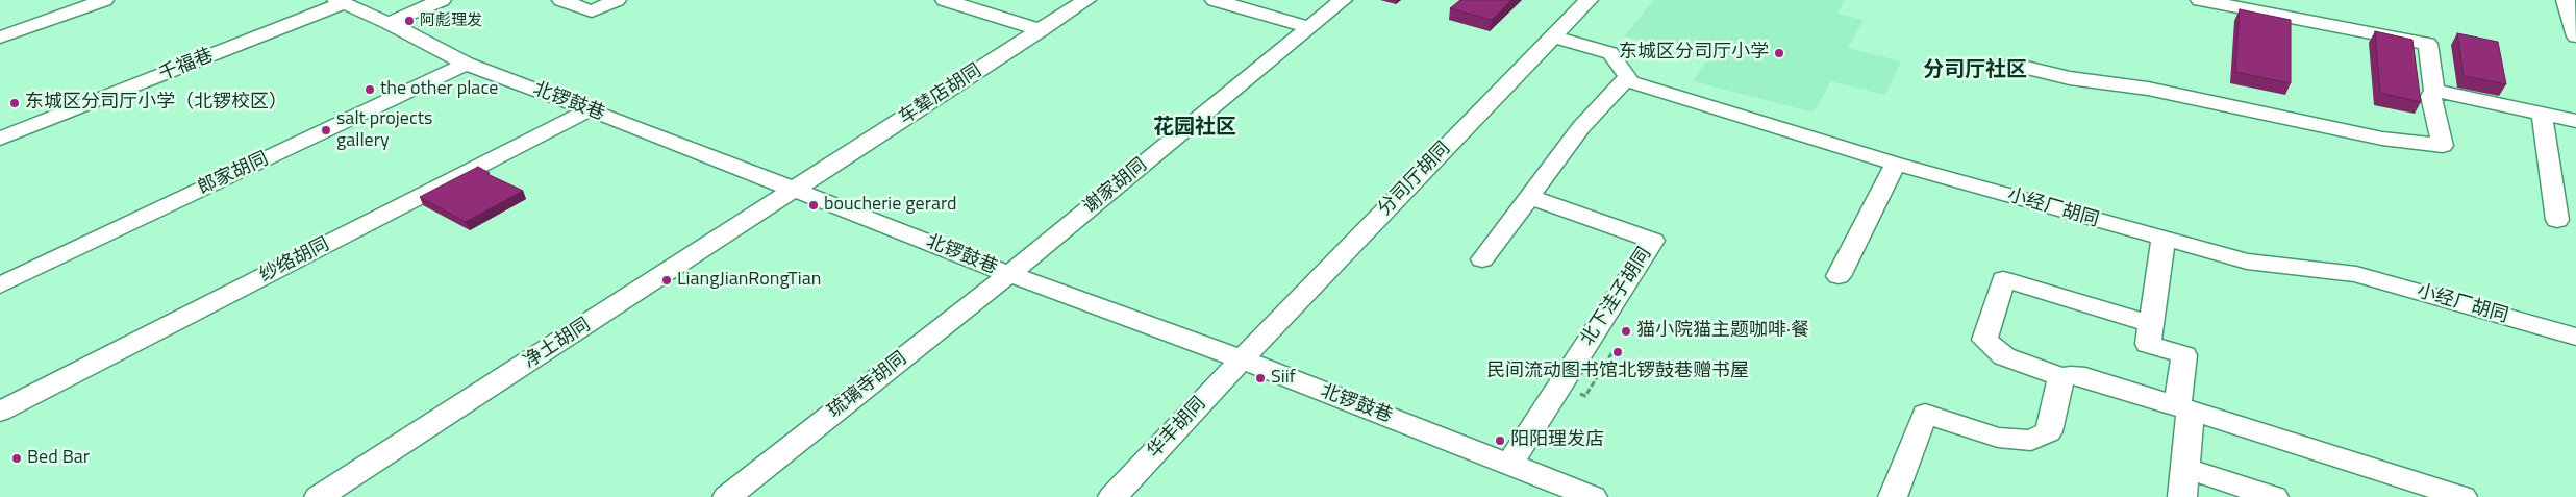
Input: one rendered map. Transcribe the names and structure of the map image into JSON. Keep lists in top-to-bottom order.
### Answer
{
  "streets": {
    "lane": [
      "千福巷",
      "车辇店胡同",
      "北锣鼓巷",
      "郎家胡同",
      "分司厅胡同",
      "谢家胡同",
      "小经厂胡同",
      "纱络胡同",
      "北下洼子胡同",
      "净土胡同",
      "琉璃寺胡同",
      "华丰胡同"
    ]
  },
  "crossings": [
    ["千福巷", "北锣鼓巷"],
    ["车辇店胡同", "北锣鼓巷"],
    ["车辇店胡同", "净土胡同"],
    ["北锣鼓巷", "郎家胡同"],
    ["北锣鼓巷", "分司厅胡同"],
    ["北锣鼓巷", "谢家胡同"],
    ["北锣鼓巷", "纱络胡同"],
    ["北锣鼓巷", "北下洼子胡同"],
    ["北锣鼓巷", "净土胡同"],
    ["北锣鼓巷", "琉璃寺胡同"],
    ["北锣鼓巷", "华丰胡同"],
    ["分司厅胡同", "华丰胡同"],
    ["谢家胡同", "琉璃寺胡同"]
  ],
  "districts": ["分司厅社区", "花园社区"],
  "places": [
    "阿彪理发",
    "东城区分司厅小学",
    "the other place",
    "东城区分司厅小学（北锣校区）",
    "salt projects gallery",
    "boucherie gerard",
    "LiangJianRongTian",
    "猫小院猫主题咖啡·餐",
    "民间流动图书馆北锣鼓巷赠书屋",
    "Siif",
    "阳阳理发店",
    "Bed Bar"
  ]
}
